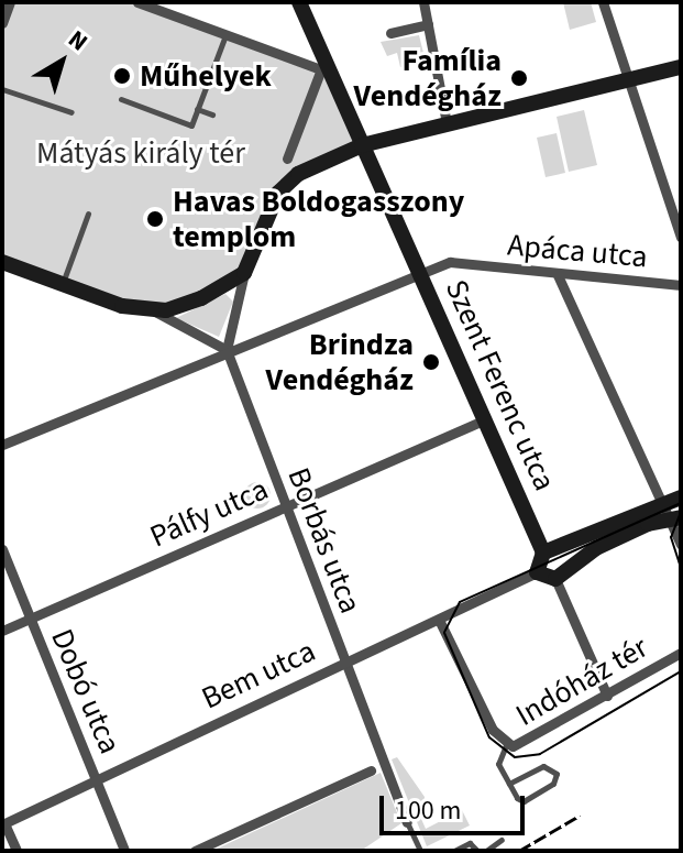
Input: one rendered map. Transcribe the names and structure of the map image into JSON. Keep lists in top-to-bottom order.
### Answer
{
  "streets": {
    "street": [
      "Apáca utca",
      "Szent Ferenc utca",
      "Pálfy utca",
      "Borbás utca",
      "Bem utca",
      "Indóház tér",
      "Dobó utca"
    ]
  },
  "crossings": [
    ["Apáca utca", "Szent Ferenc utca"],
    ["Apáca utca", "Borbás utca"],
    ["Szent Ferenc utca", "Pálfy utca"],
    ["Pálfy utca", "Borbás utca"],
    ["Pálfy utca", "Dobó utca"],
    ["Borbás utca", "Bem utca"],
    ["Bem utca", "Dobó utca"]
  ],
  "parks": ["Mátyás király tér"],
  "places": [
    "Műhelyek",
    "Família Vendégház",
    "Havas Boldogasszony templom",
    "Brindza Vendégház"
  ],
  "scale_bar": "100 m",
  "north": "top right"
}
